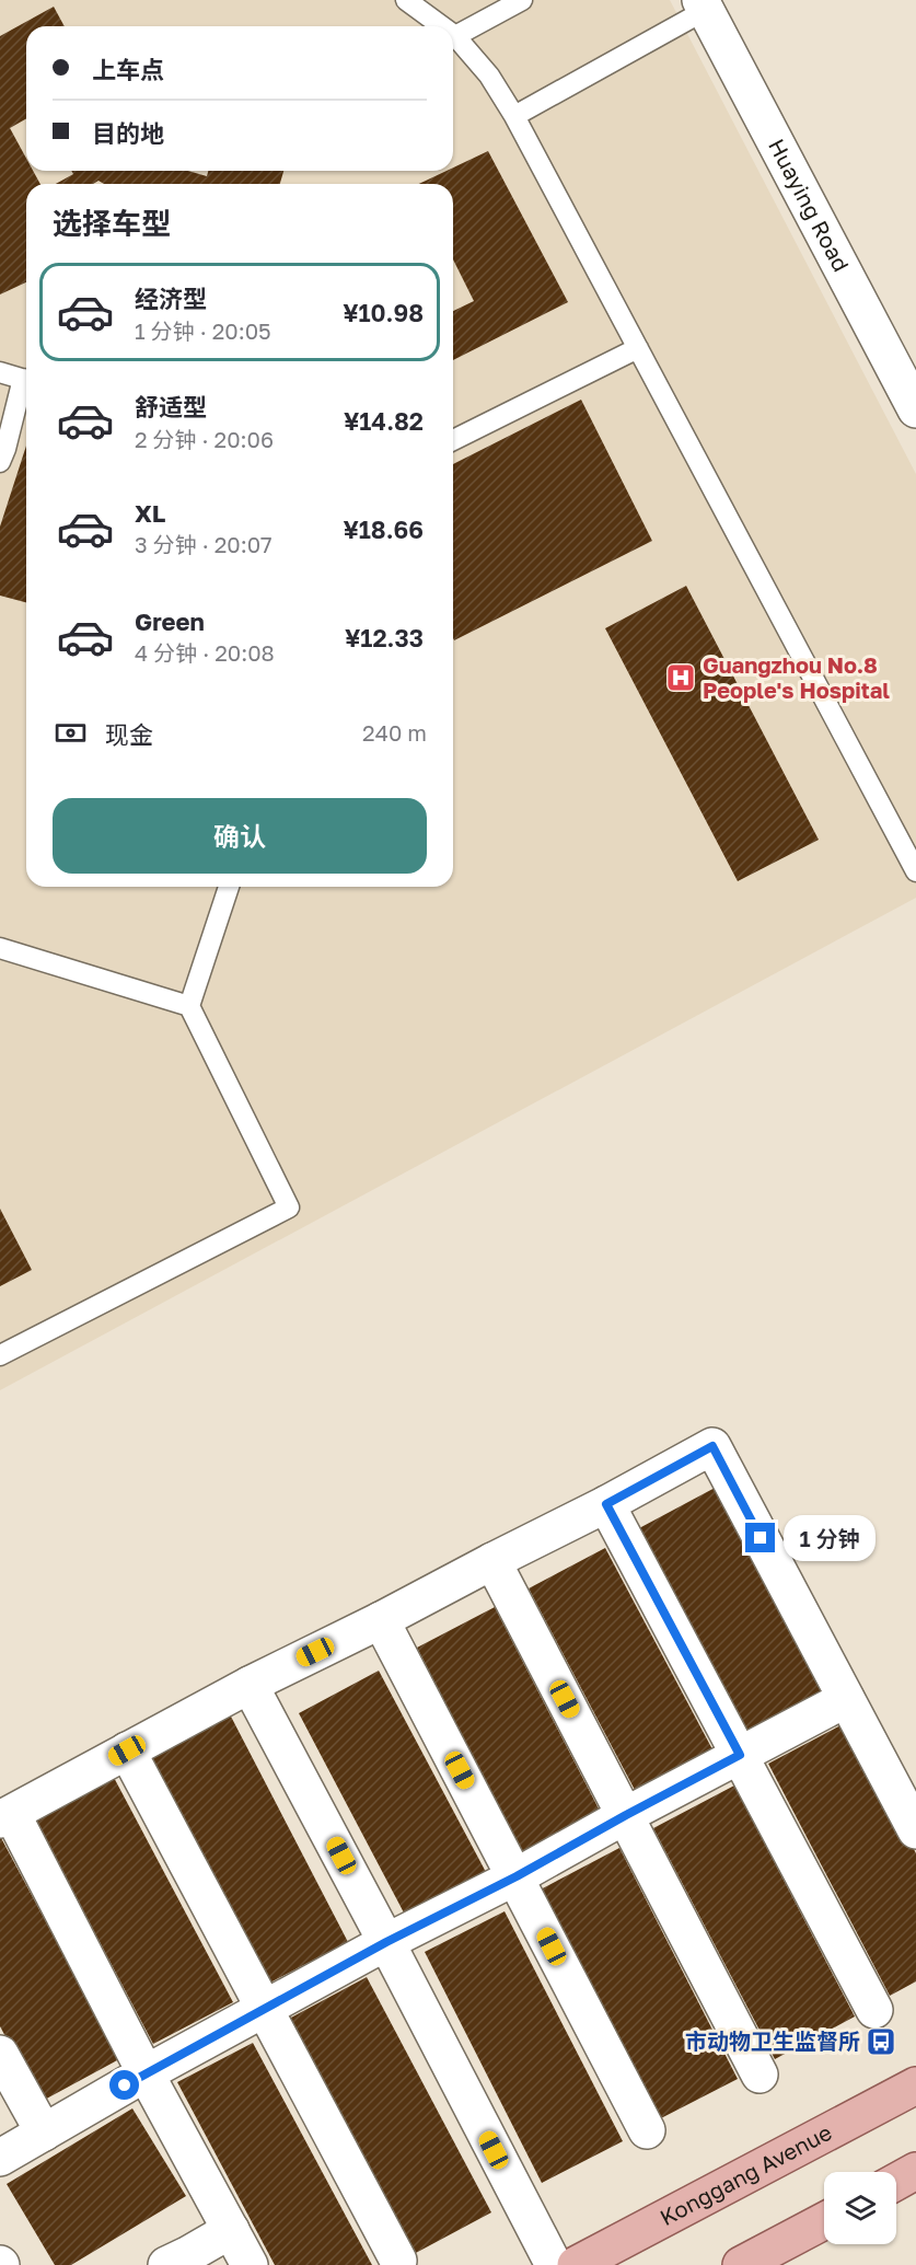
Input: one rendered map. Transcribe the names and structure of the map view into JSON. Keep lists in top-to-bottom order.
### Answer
{
  "streets": {
    "main road": ["Konggang Avenue"],
    "street": ["Huaying Road"]
  },
  "places": {
    "hospital": ["Guangzhou No.8 People's Hospital"],
    "bus stop": ["市动物卫生监督所"]
  },
  "page": {
    "banner": ["上车点", "目的地"],
    "heading": "选择车型",
    "list": [
      {
        "name": "经济型",
        "note": "1 分钟 · 20:05",
        "value": "¥10.98"
      },
      {
        "name": "舒适型",
        "note": "2 分钟 · 20:06",
        "value": "¥14.82"
      },
      {
        "name": "XL",
        "note": "3 分钟 · 20:07",
        "value": "¥18.66"
      },
      {
        "name": "Green",
        "note": "4 分钟 · 20:08",
        "value": "¥12.33"
      }
    ],
    "pay": ["现金", "240 m"],
    "buttons": "确认",
    "bubble": "1 分钟"
  }
}
